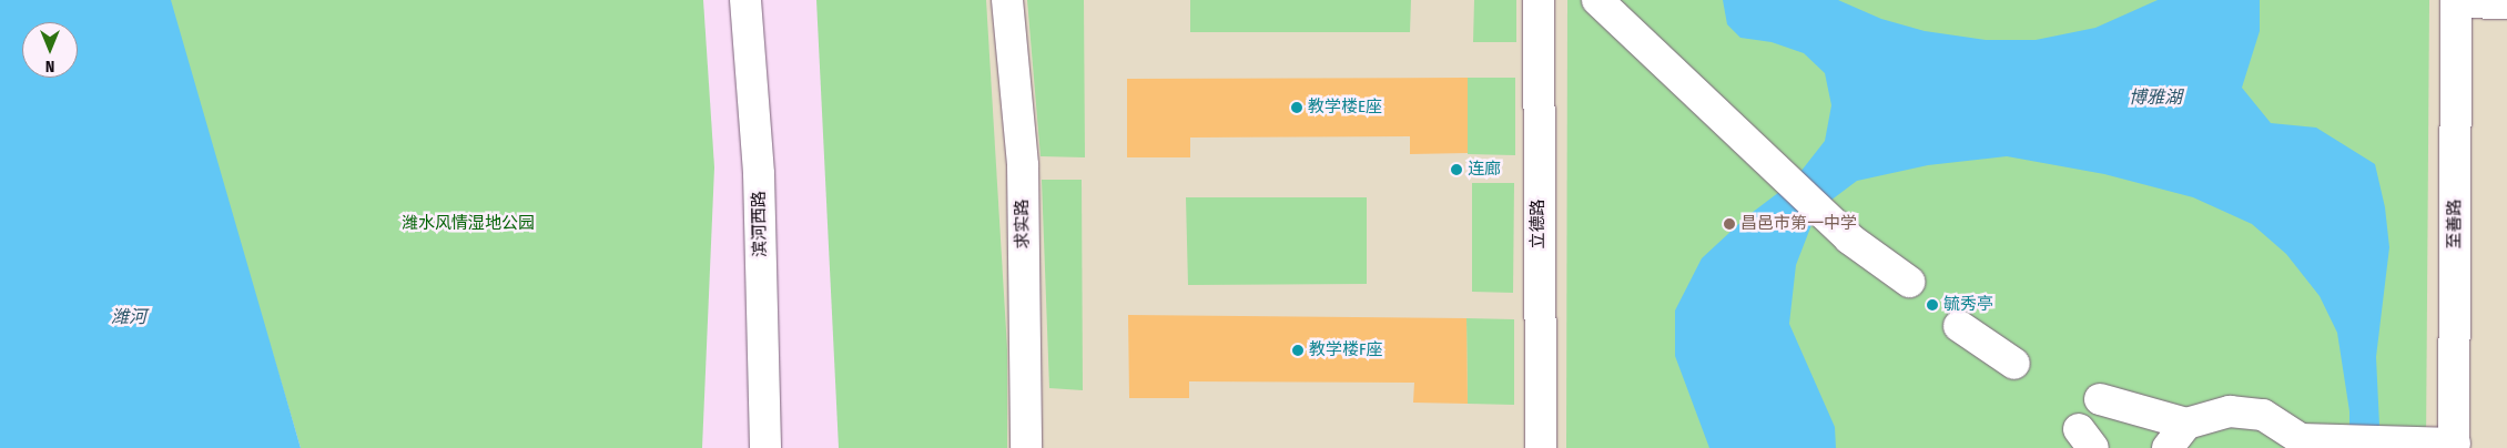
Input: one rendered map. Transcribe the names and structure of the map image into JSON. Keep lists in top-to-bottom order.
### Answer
{
  "streets": {
    "street": [
      "滨河西路",
      "求实路",
      "立德路",
      "至善路"
    ]
  },
  "water": ["博雅湖", "潍河"],
  "parks": ["潍水风情湿地公园"],
  "places": [
    "教学楼E座",
    "连廊",
    "昌邑市第一中学",
    "毓秀亭",
    "教学楼F座"
  ],
  "north": "bottom"
}
